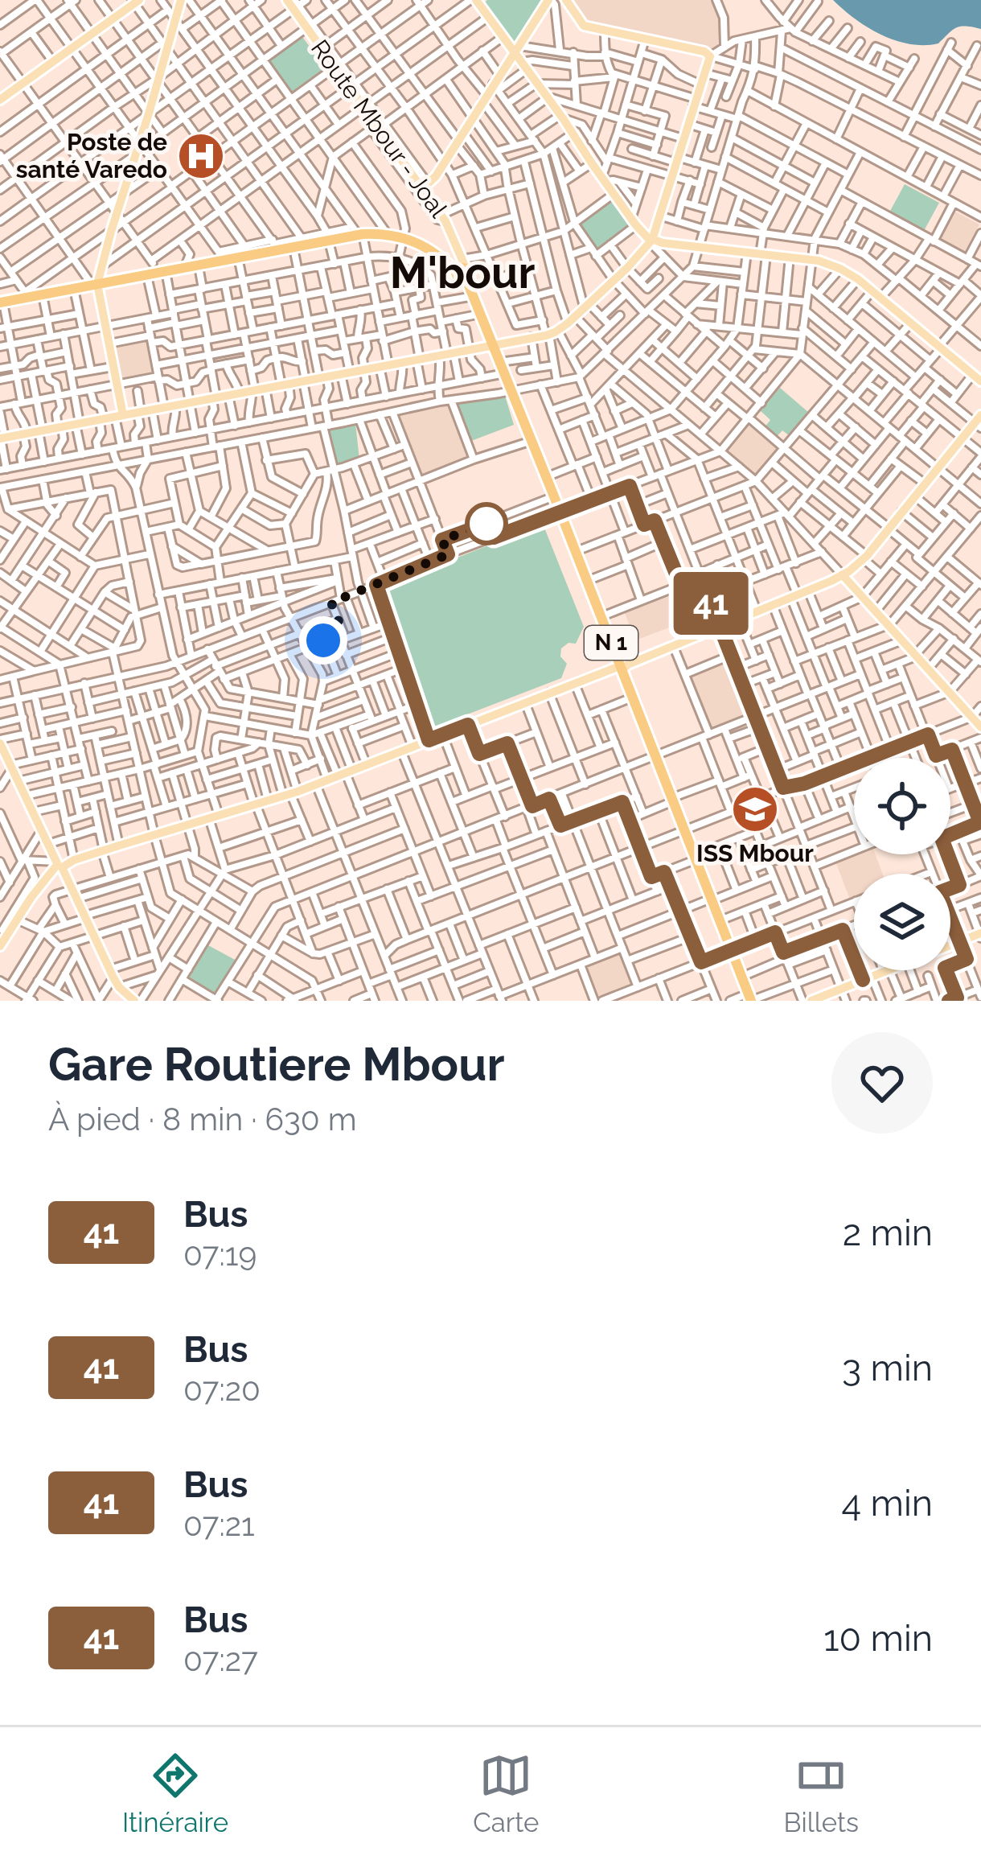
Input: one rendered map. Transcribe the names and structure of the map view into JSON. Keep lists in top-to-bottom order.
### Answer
{
  "streets": {
    "highway": ["N 1"],
    "main road": ["Route Mbour - Joal"]
  },
  "crossings": [
    ["Route Mbour - Joal", "N 1"]
  ],
  "districts": ["M'bour"],
  "places": {
    "hospital": ["Poste de santé Varedo"],
    "school or university": ["ISS Mbour"]
  },
  "lines": ["bus line 41"],
  "page": {
    "on_map": "41",
    "heading": ["Gare Routiere Mbour", "À pied · 8 min · 630 m"],
    "list": [
      {
        "mark": "41",
        "name": "Bus",
        "note": "07:19",
        "value": "2 min"
      },
      {
        "mark": "41",
        "name": "Bus",
        "note": "07:20",
        "value": "3 min"
      },
      {
        "mark": "41",
        "name": "Bus",
        "note": "07:21",
        "value": "4 min"
      },
      {
        "mark": "41",
        "name": "Bus",
        "note": "07:27",
        "value": "10 min"
      }
    ],
    "tabs": ["Itinéraire", "Carte", "Billets"]
  }
}
